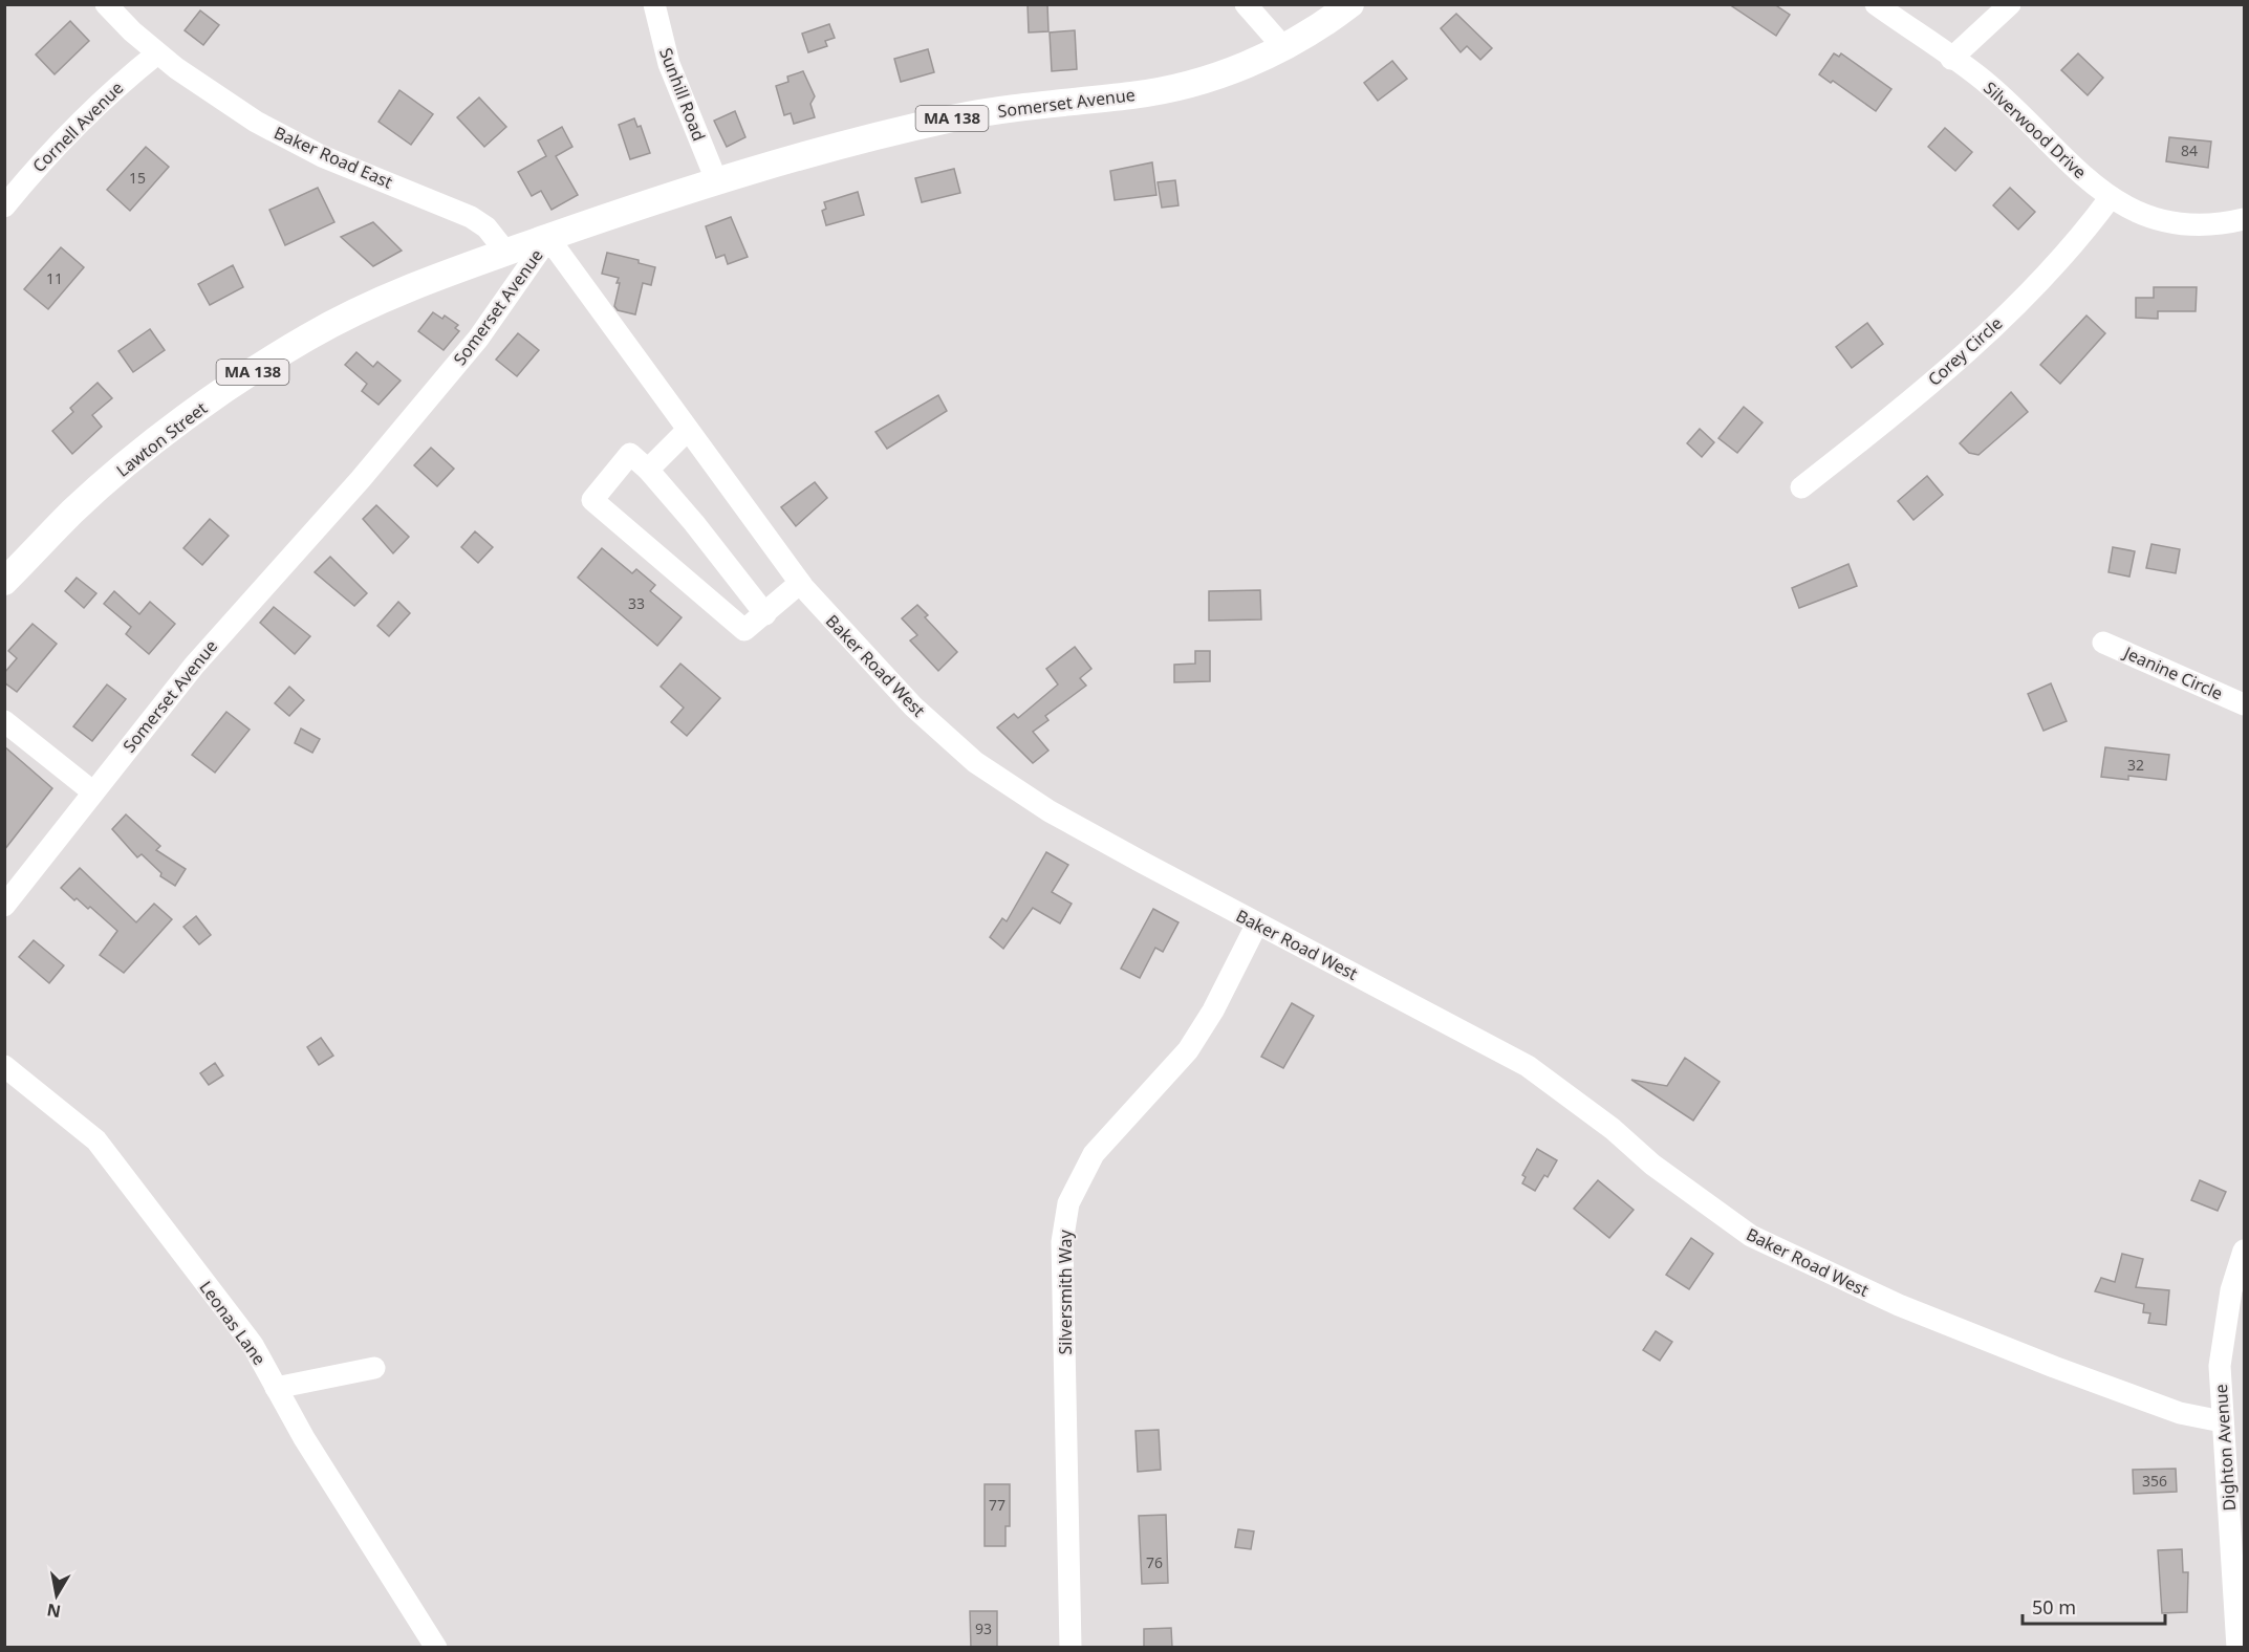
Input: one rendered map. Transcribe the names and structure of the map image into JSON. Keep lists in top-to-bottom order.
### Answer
{
  "streets": {
    "main road": ["Somerset Avenue", "MA 138", "Lawton Street"],
    "street": [
      "Sunhill Road",
      "Cornell Avenue",
      "Silverwood Drive",
      "Baker Road East",
      "Corey Circle",
      "Baker Road West",
      "Jeanine Circle",
      "Silversmith Way",
      "Leonas Lane",
      "Dighton Avenue"
    ]
  },
  "crossings": [
    ["Sunhill Road", "Somerset Avenue"],
    ["Somerset Avenue", "Lawton Street"],
    ["Somerset Avenue", "Baker Road West"],
    ["Cornell Avenue", "Baker Road East"],
    ["Silverwood Drive", "Corey Circle"],
    ["Baker Road East", "Lawton Street"],
    ["Lawton Street", "Baker Road West"],
    ["Baker Road West", "Silversmith Way"],
    ["Baker Road West", "Dighton Avenue"]
  ],
  "house_numbers": [
    "84",
    "15",
    "11",
    "33",
    "32",
    "356",
    "77",
    "76",
    "93"
  ],
  "scale_bar": "50 m",
  "north": "bottom"
}
